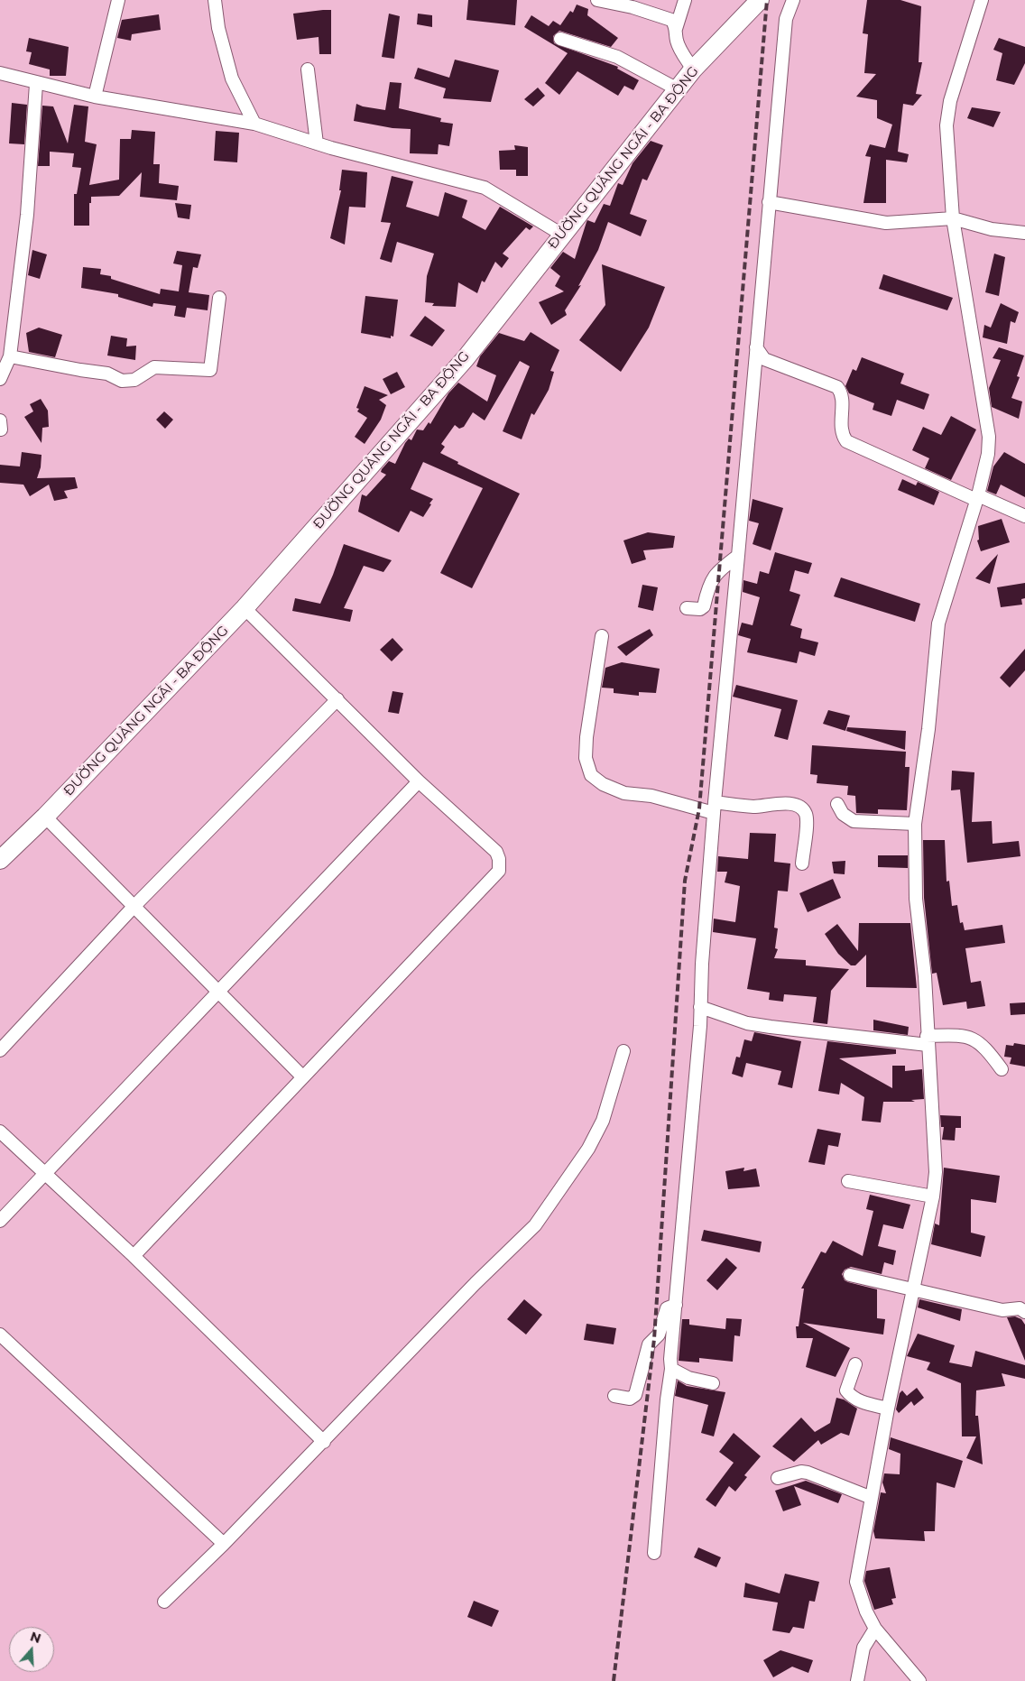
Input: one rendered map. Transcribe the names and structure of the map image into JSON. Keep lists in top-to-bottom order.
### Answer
{
  "streets": {
    "main road": ["ĐƯỜNG QUẢNG NGÃI - BA ĐỘNG"]
  },
  "north": "top"
}
